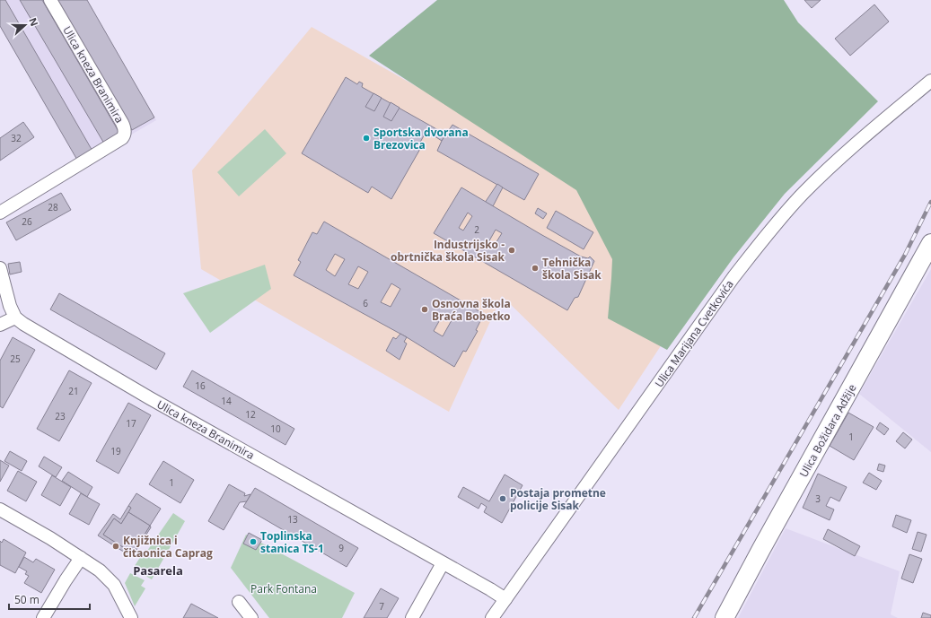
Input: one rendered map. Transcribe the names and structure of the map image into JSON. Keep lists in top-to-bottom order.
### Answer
{
  "streets": {
    "main road": ["Ulica Božidara Adžije"],
    "street": ["Ulica kneza Branimira", "Ulica Marijana Cvetkovića"]
  },
  "crossings": [
    ["Ulica kneza Branimira", "Ulica Marijana Cvetkovića"]
  ],
  "districts": ["Pasarela"],
  "parks": ["Park Fontana"],
  "places": [
    "Sportska dvorana Brezovica",
    "Industrijsko - obrtnička škola Sisak",
    "Tehnička škola Sisak",
    "Osnovna škola Braća Bobetko",
    "Postaja prometne policije Sisak",
    "Toplinska stanica TS-1",
    "Knjižnica i čitaonica Caprag"
  ],
  "house_numbers": [
    "32",
    "28",
    "26",
    "2",
    "6",
    "25",
    "16",
    "21",
    "14",
    "12",
    "23",
    "17",
    "10",
    "1",
    "19",
    "1",
    "3",
    "13",
    "9",
    "7"
  ],
  "scale_bar": "50 m",
  "north": "right"
}
